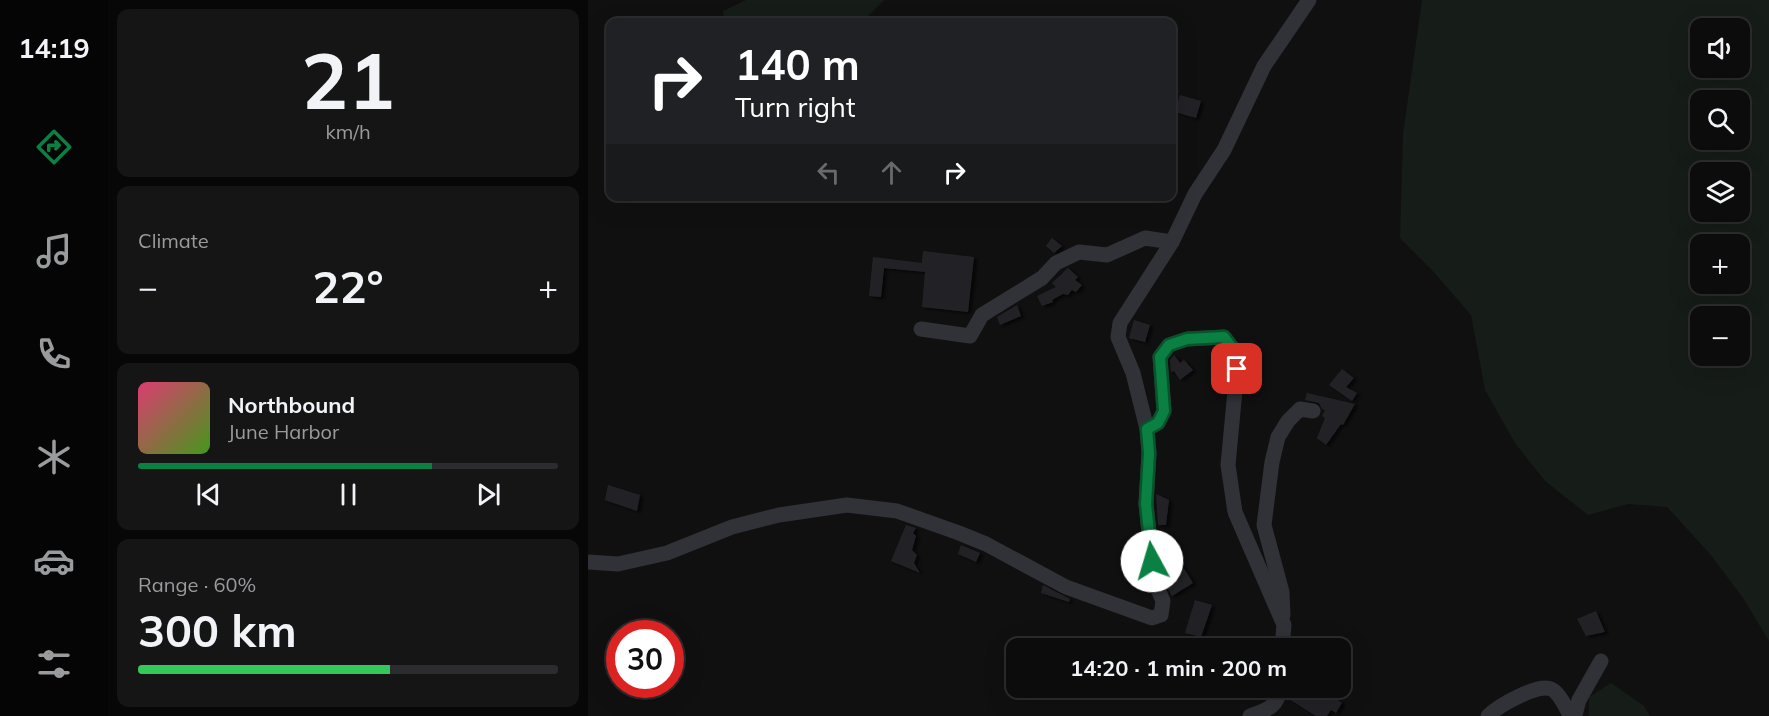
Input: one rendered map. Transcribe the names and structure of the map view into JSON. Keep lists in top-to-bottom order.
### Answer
{
  "page": {
    "tabs": "14:19",
    "tile": [
      ["21", "km/h"],
      "Climate",
      ["Range · 60%", "300 km"]
    ],
    "map_buttons": ["+", "−"],
    "turn": ["140 m", "Turn right"],
    "heat": ["−", "22°", "+"],
    "song": ["Northbound", "June Harbor"],
    "limit": "30",
    "trip": "14:20 · 1 min · 200 m"
  }
}
